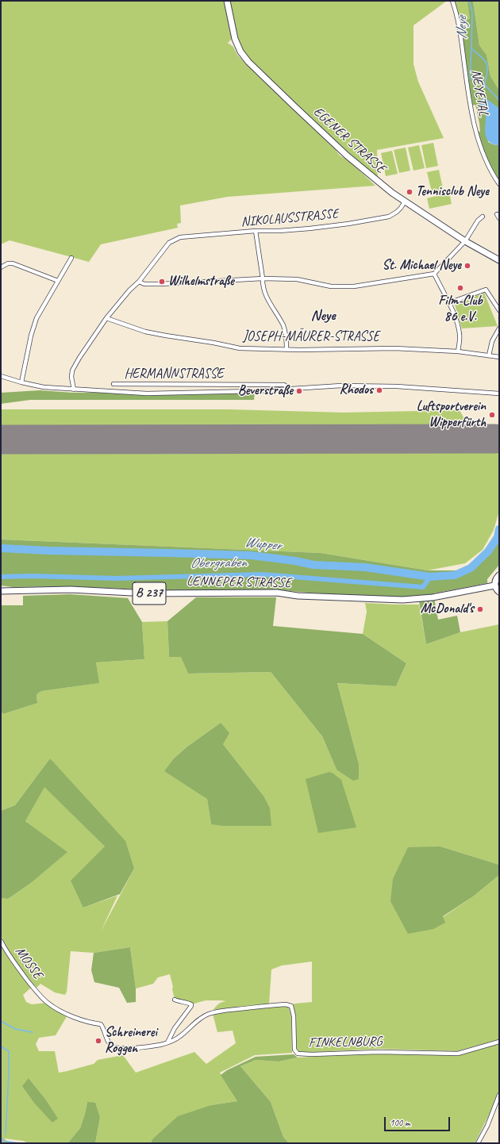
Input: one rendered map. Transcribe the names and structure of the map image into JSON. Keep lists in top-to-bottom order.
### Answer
{
  "streets": {
    "main road": ["EGENER STRASSE", "LENNEPER STRASSE", "B 237"],
    "street": [
      "NEYETAL",
      "NIKOLAUSSTRASSE",
      "JOSEPH-MÄURER-STRASSE",
      "HERMANNSTRASSE",
      "MOSSE",
      "FINKELNBURG"
    ]
  },
  "crossings": [
    ["EGENER STRASSE", "NIKOLAUSSTRASSE"],
    ["MOSSE", "FINKELNBURG"]
  ],
  "districts": ["Neye"],
  "water": ["Neye", "Wupper", "Obergraben"],
  "places": [
    "Tennisclub Neye",
    "St. Michael Neye",
    "Wilhelmstraße",
    "Film-Club 86 e.V.",
    "Rhodos",
    "Beverstraße",
    "Luftsportverein Wipperfürth",
    "McDonald's",
    "Schreinerei Roggen"
  ],
  "scale_bar": "100 m"
}
